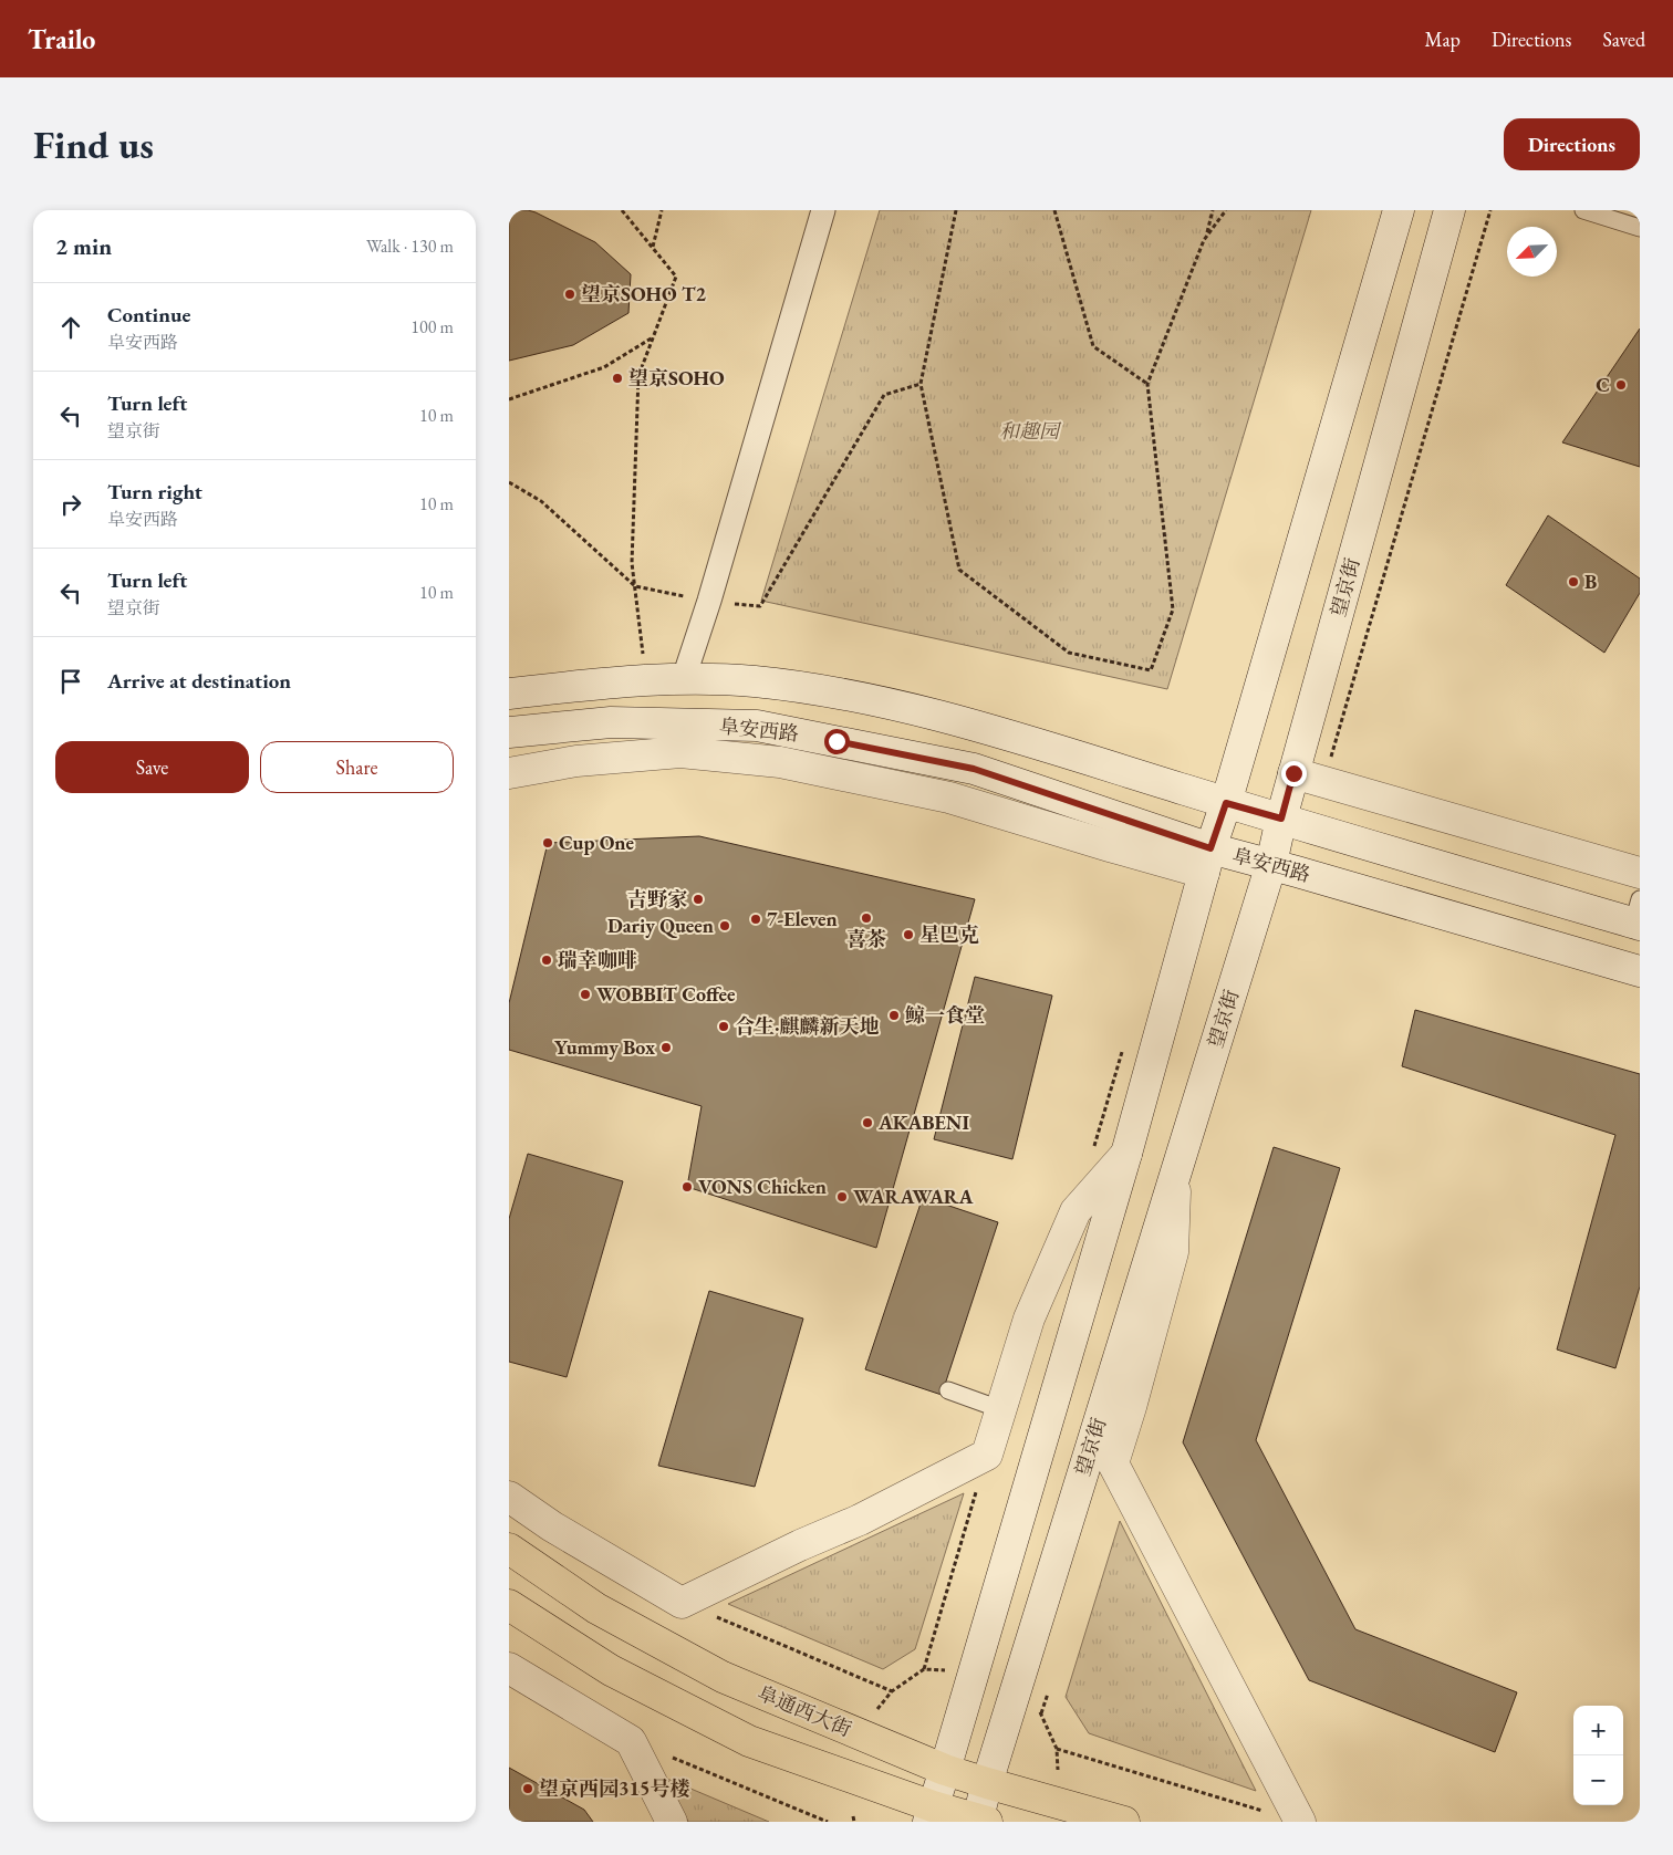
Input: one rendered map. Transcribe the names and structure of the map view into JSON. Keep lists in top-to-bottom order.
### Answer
{
  "streets": {
    "main road": ["望京街", "阜安西路", "阜通西大街"]
  },
  "crossings": [
    ["望京街", "阜安西路"],
    ["望京街", "阜通西大街"]
  ],
  "parks": ["和趣园"],
  "places": [
    "望京SOHO T2",
    "望京SOHO",
    "C",
    "B",
    "Cup One",
    "吉野家",
    "喜茶",
    "7-Eleven",
    "Dariy Queen",
    "星巴克",
    "瑞幸咖啡",
    "WOBBIT Coffee",
    "鲸一食堂",
    "合生·麒麟新天地",
    "Yummy Box",
    "AKABENI",
    "VONS Chicken",
    "WARAWARA",
    "望京西园315号楼"
  ],
  "north": "bottom left",
  "page": {
    "header": "Trailo",
    "nav": ["Map", "Directions", "Saved"],
    "buttons": [
      "Directions",
      ["Save", "Share"]
    ],
    "title": "Find us",
    "heading": ["2 min", "Walk · 130 m"],
    "list": [
      ["Continue", "阜安西路", "100 m"],
      ["Turn left", "望京街", "10 m"],
      ["Turn right", "阜安西路", "10 m"],
      ["Turn left", "望京街", "10 m"],
      "Arrive at destination"
    ],
    "map_buttons": ["+", "−"]
  }
}
